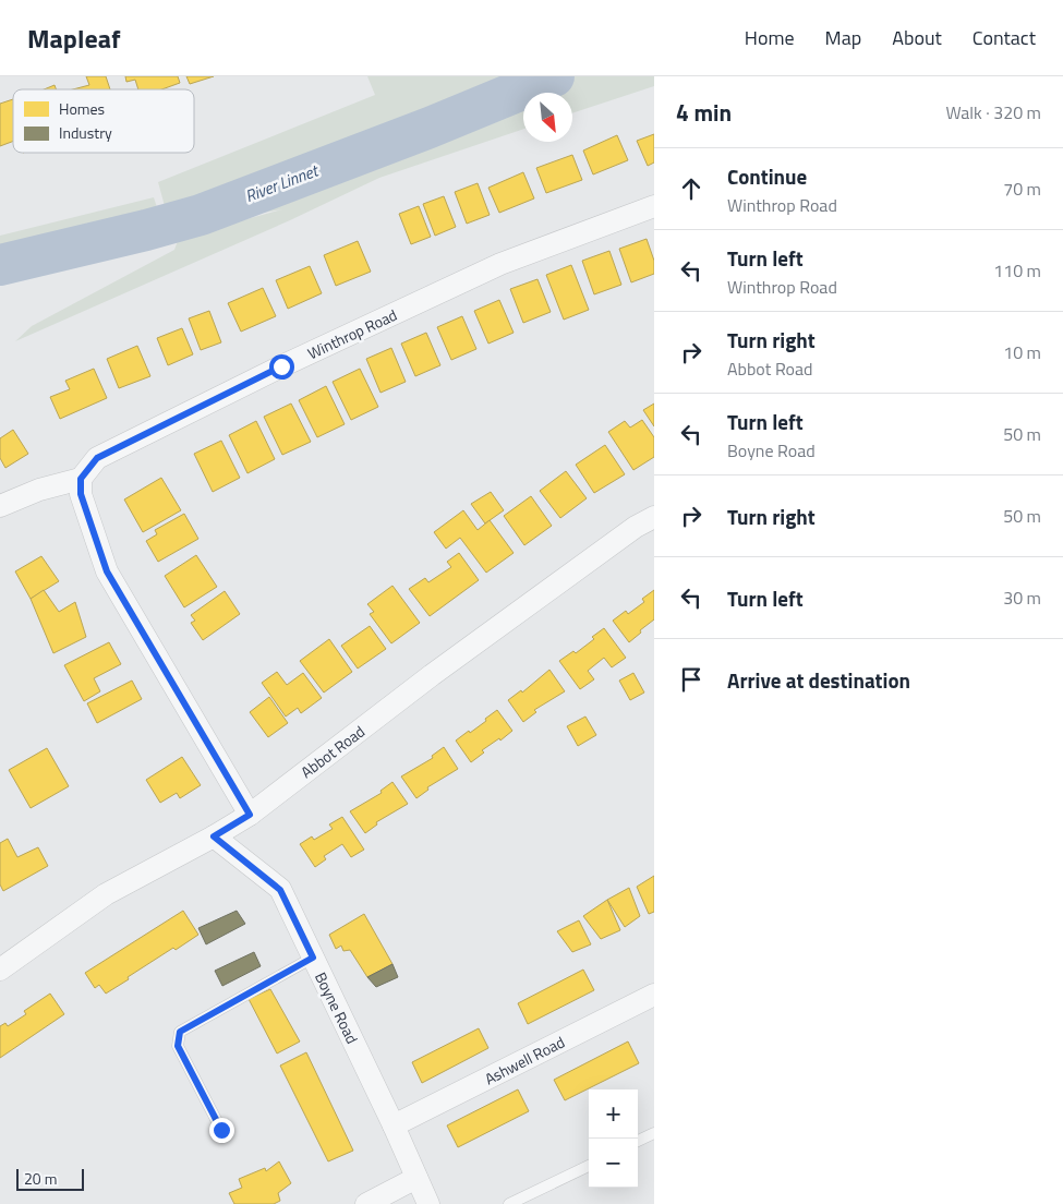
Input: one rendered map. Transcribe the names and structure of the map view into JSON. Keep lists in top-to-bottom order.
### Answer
{
  "streets": {
    "street": [
      "Winthrop Road",
      "Abbot Road",
      "Boyne Road",
      "Ashwell Road"
    ]
  },
  "crossings": [
    ["Abbot Road", "Boyne Road"],
    ["Boyne Road", "Ashwell Road"]
  ],
  "water": ["River Linnet"],
  "legend": ["Homes", "Industry"],
  "scale_bar": "20 m",
  "north": "bottom right",
  "page": {
    "header": "Mapleaf",
    "nav": [
      "Home",
      "Map",
      "About",
      "Contact"
    ],
    "heading": ["4 min", "Walk · 320 m"],
    "list": [
      ["Continue", "Winthrop Road", "70 m"],
      ["Turn left", "Winthrop Road", "110 m"],
      ["Turn right", "Abbot Road", "10 m"],
      ["Turn left", "Boyne Road", "50 m"],
      ["Turn right", "50 m"],
      ["Turn left", "30 m"],
      "Arrive at destination"
    ],
    "map_buttons": ["+", "−"],
    "scale": "20 m"
  }
}
